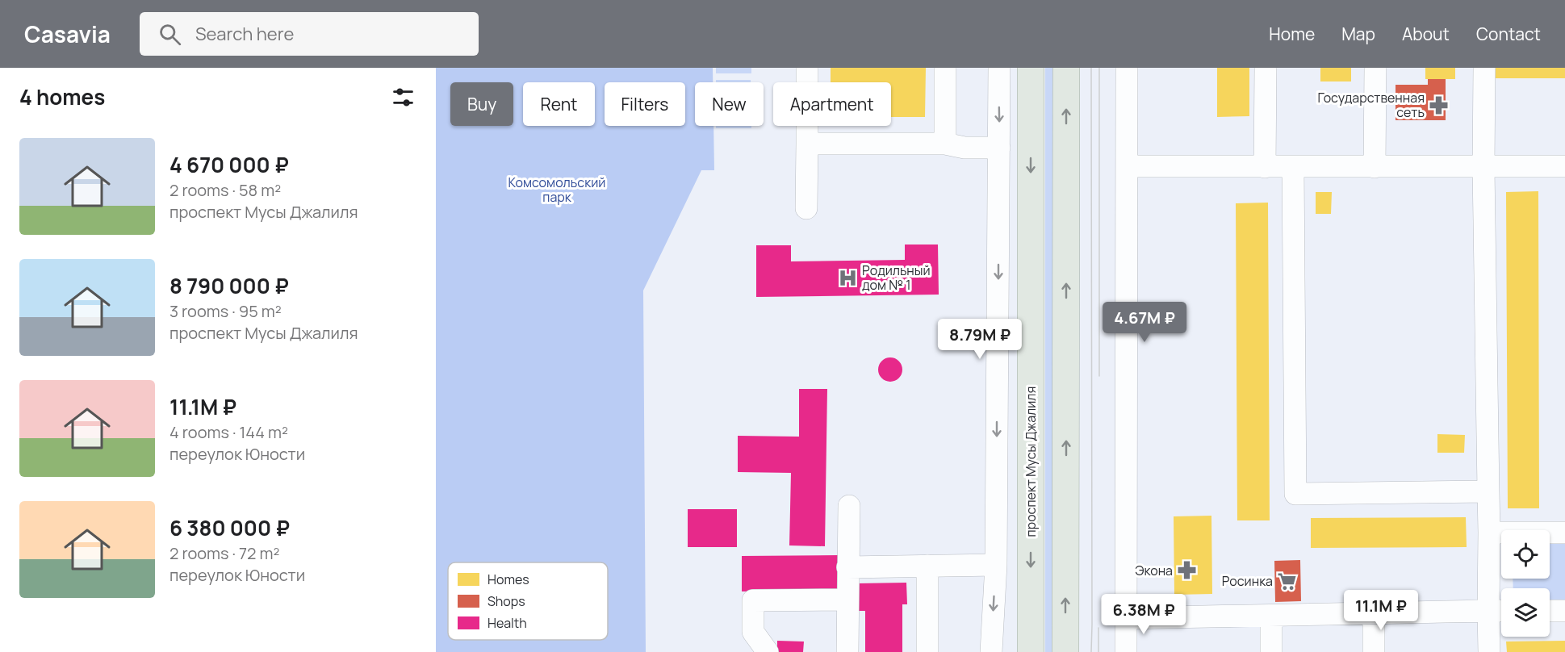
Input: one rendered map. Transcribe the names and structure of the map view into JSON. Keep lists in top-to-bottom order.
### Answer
{
  "streets": {
    "main road": ["проспект Мусы Джалиля"]
  },
  "parks": ["Комсомольский парк"],
  "places": {
    "pharmacy": ["Государственная сеть", "Экона"],
    "hospital": ["Родильный дом № 1"],
    "supermarket": ["Росинка"]
  },
  "legend": ["Homes", "Shops", "Health"],
  "page": {
    "header": "Casavia",
    "search": "Search here",
    "nav": [
      "Home",
      "Map",
      "About",
      "Contact"
    ],
    "heading": "4 homes",
    "chip": [
      "Buy",
      "Rent",
      "Filters",
      "New",
      "Apartment"
    ],
    "list": [
      {
        "name": "4 670 000 ₽",
        "note": "2 rooms · 58 m² · проспект Мусы Джалиля"
      },
      {
        "name": "8 790 000 ₽",
        "note": "3 rooms · 95 m² · проспект Мусы Джалиля"
      },
      {
        "name": "11.1M ₽",
        "note": "4 rooms · 144 m² · переулок Юности"
      },
      {
        "name": "6 380 000 ₽",
        "note": "2 rooms · 72 m² · переулок Юности"
      }
    ],
    "price": [
      "4.67M ₽",
      "8.79M ₽",
      "11.1M ₽",
      "6.38M ₽"
    ]
  }
}
